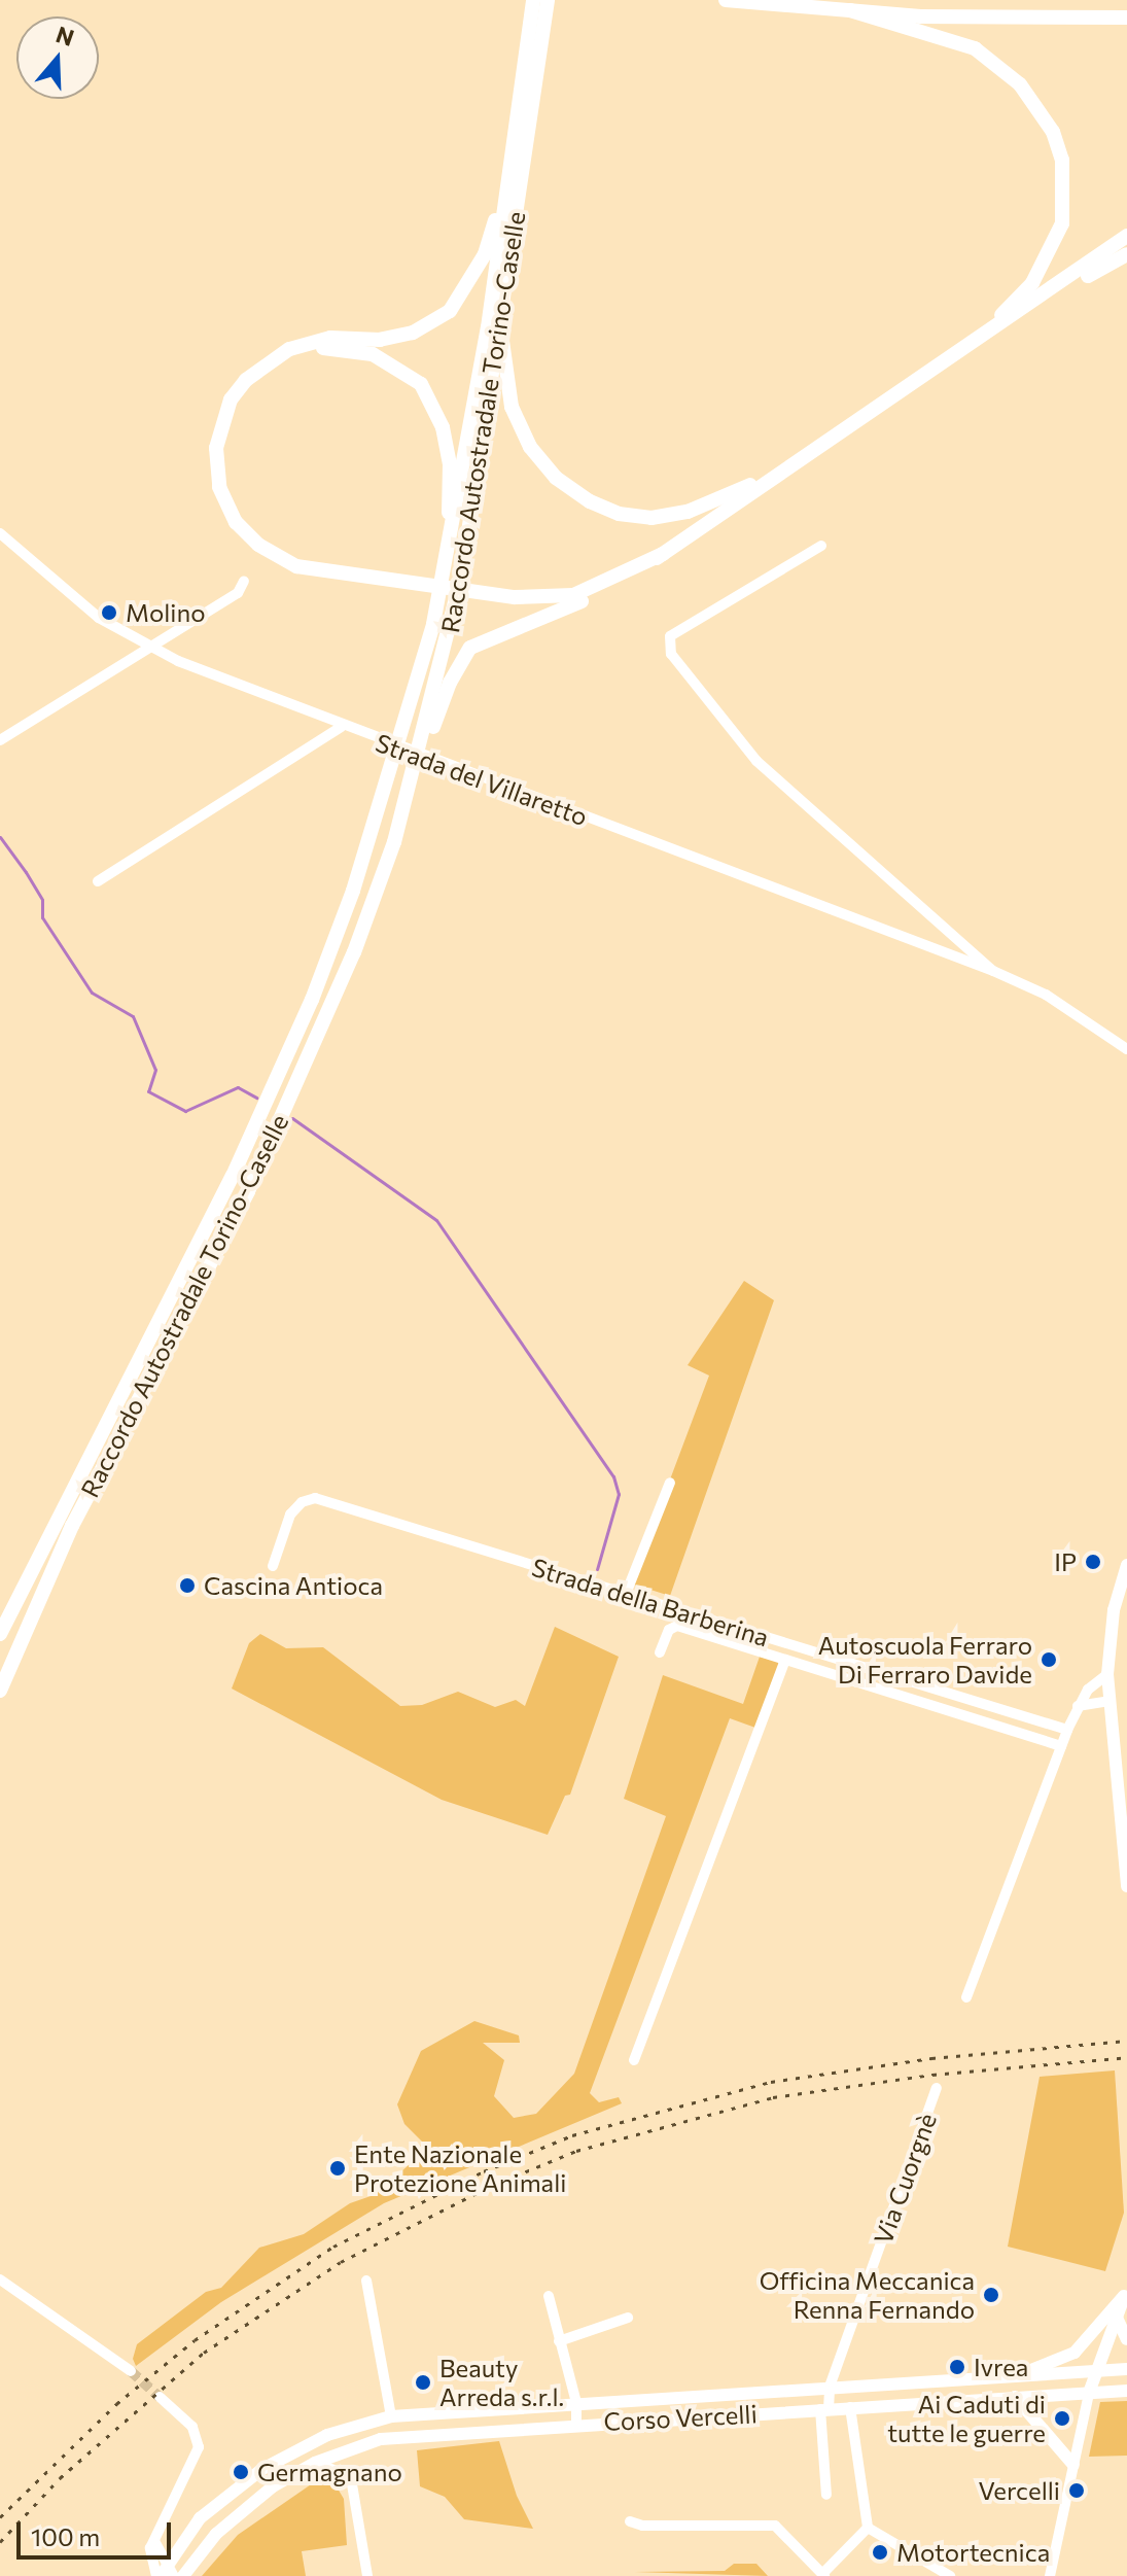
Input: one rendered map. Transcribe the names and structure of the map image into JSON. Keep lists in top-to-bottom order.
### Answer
{
  "streets": {
    "highway": ["Raccordo Autostradale Torino-Caselle"],
    "main road": ["Corso Vercelli"],
    "street": ["Strada del Villaretto", "Strada della Barberina", "Via Cuorgnè"]
  },
  "crossings": [
    ["Via Cuorgnè", "Corso Vercelli"]
  ],
  "places": [
    "Molino",
    "IP",
    "Cascina Antioca",
    "Autoscuola Ferraro Di Ferraro Davide",
    "Ente Nazionale Protezione Animali",
    "Officina Meccanica Renna Fernando",
    "Ivrea",
    "Beauty Arreda s.r.l.",
    "Ai Caduti di tutte le guerre",
    "Germagnano",
    "Vercelli",
    "Motortecnica"
  ],
  "scale_bar": "100 m",
  "north": "top"
}
